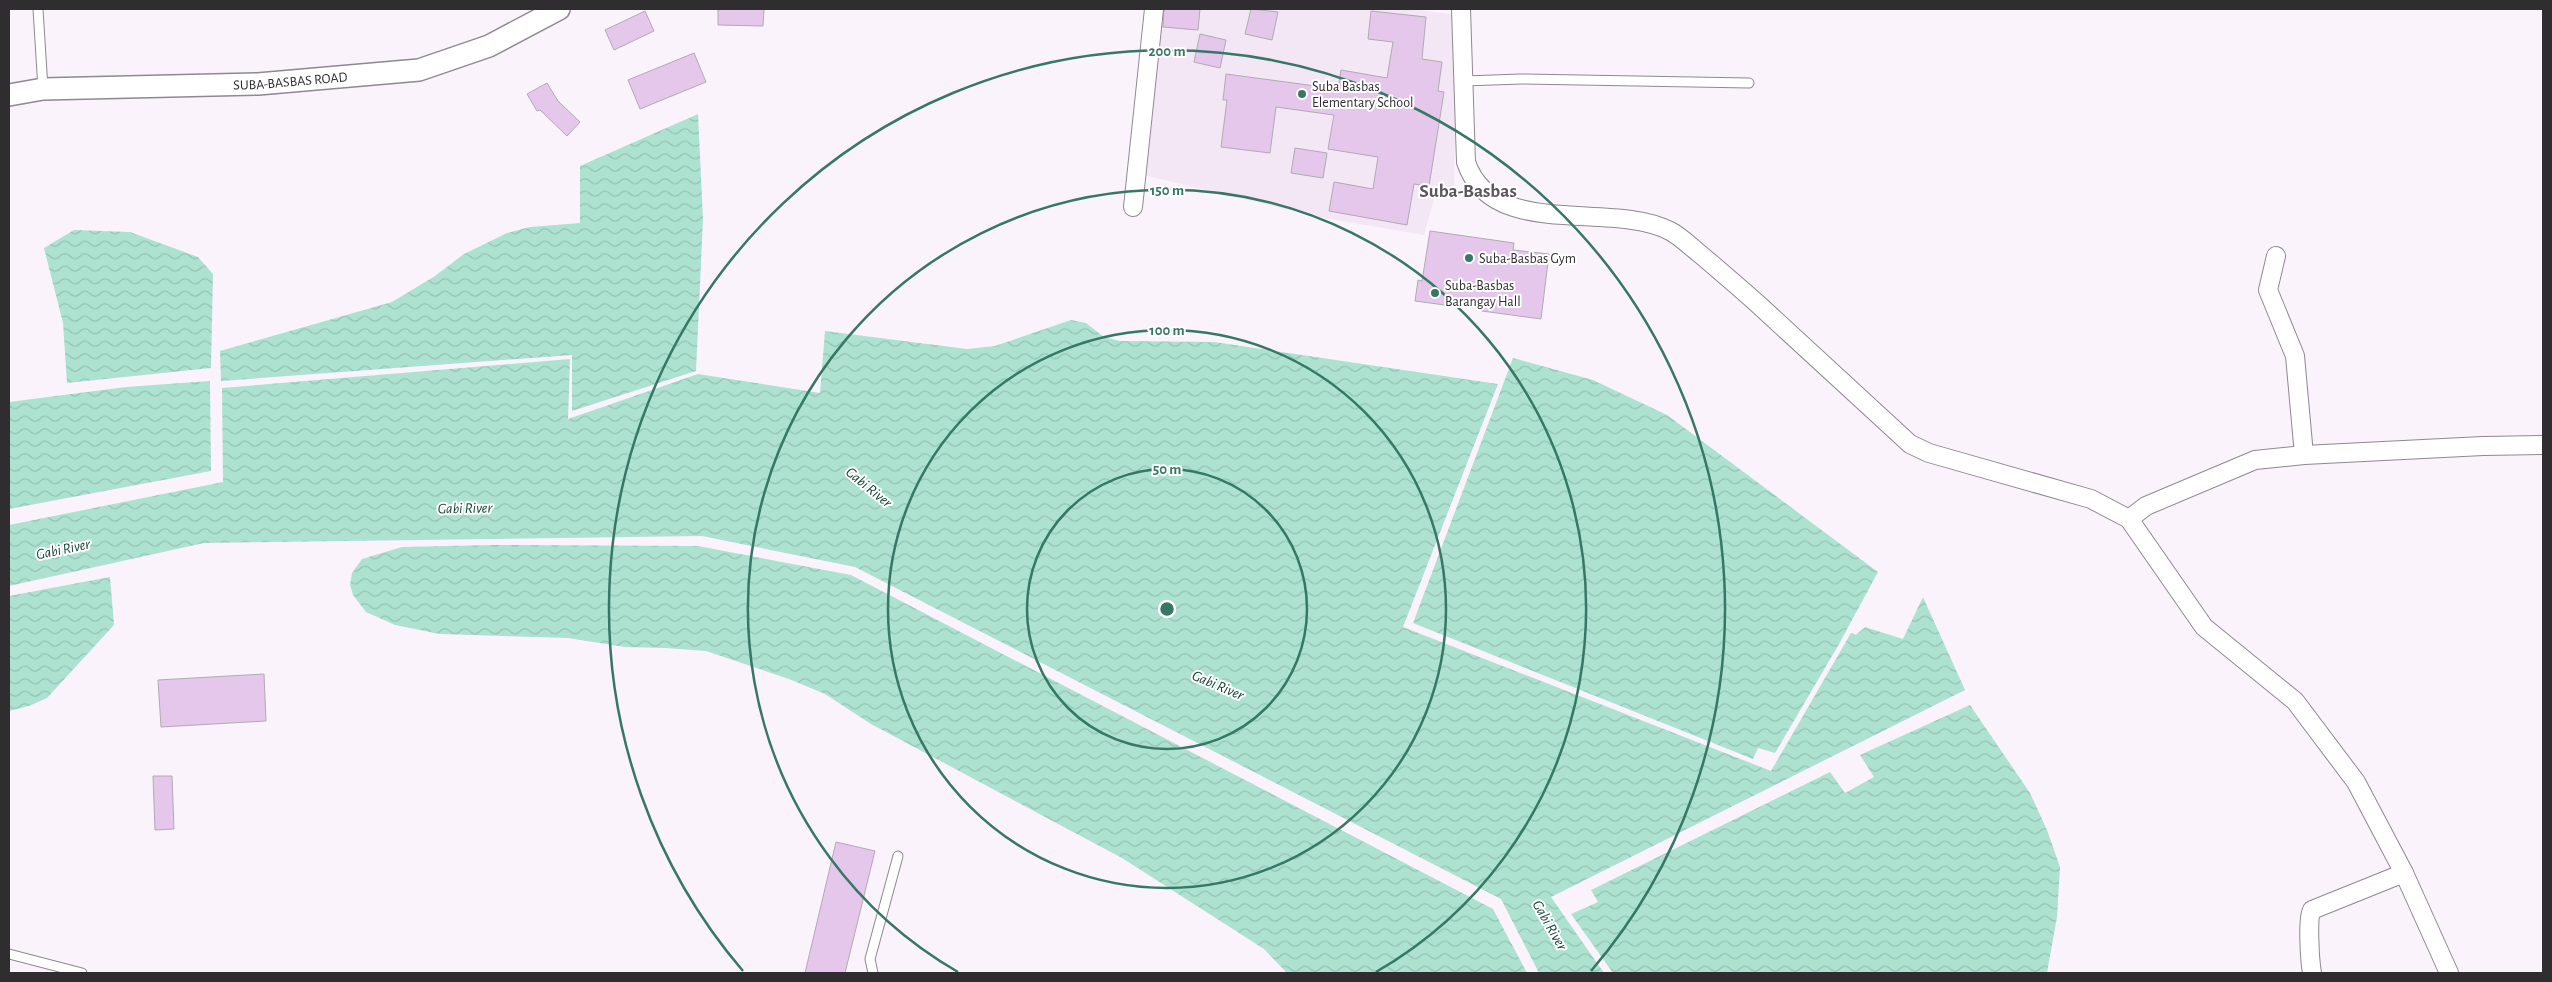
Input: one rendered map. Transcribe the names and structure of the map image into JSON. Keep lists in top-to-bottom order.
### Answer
{
  "streets": {
    "street": ["SUBA-BASBAS ROAD"]
  },
  "districts": ["Suba-Basbas"],
  "water": ["Gabi River"],
  "places": ["Suba Basbas Elementary School", "Suba-Basbas Gym", "Suba-Basbas Barangay Hall"],
  "rings": [
    "200 m",
    "150 m",
    "100 m",
    "50 m"
  ]
}
